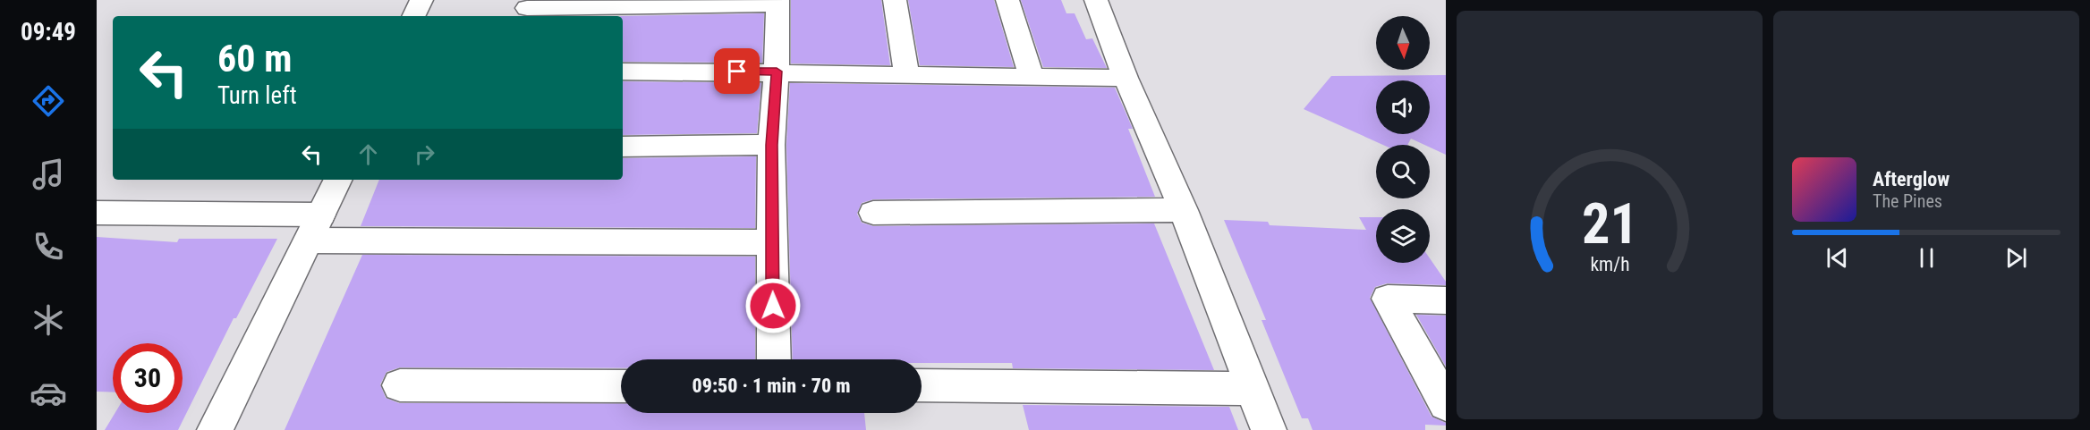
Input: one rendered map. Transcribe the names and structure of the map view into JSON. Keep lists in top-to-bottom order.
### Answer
{
  "north": "bottom",
  "page": {
    "tabs": "09:49",
    "turn": ["60 m", "Turn left"],
    "song": ["Afterglow", "The Pines"],
    "limit": "30",
    "trip": "09:50 · 1 min · 70 m",
    "gauge": ["21", "km/h"]
  }
}
